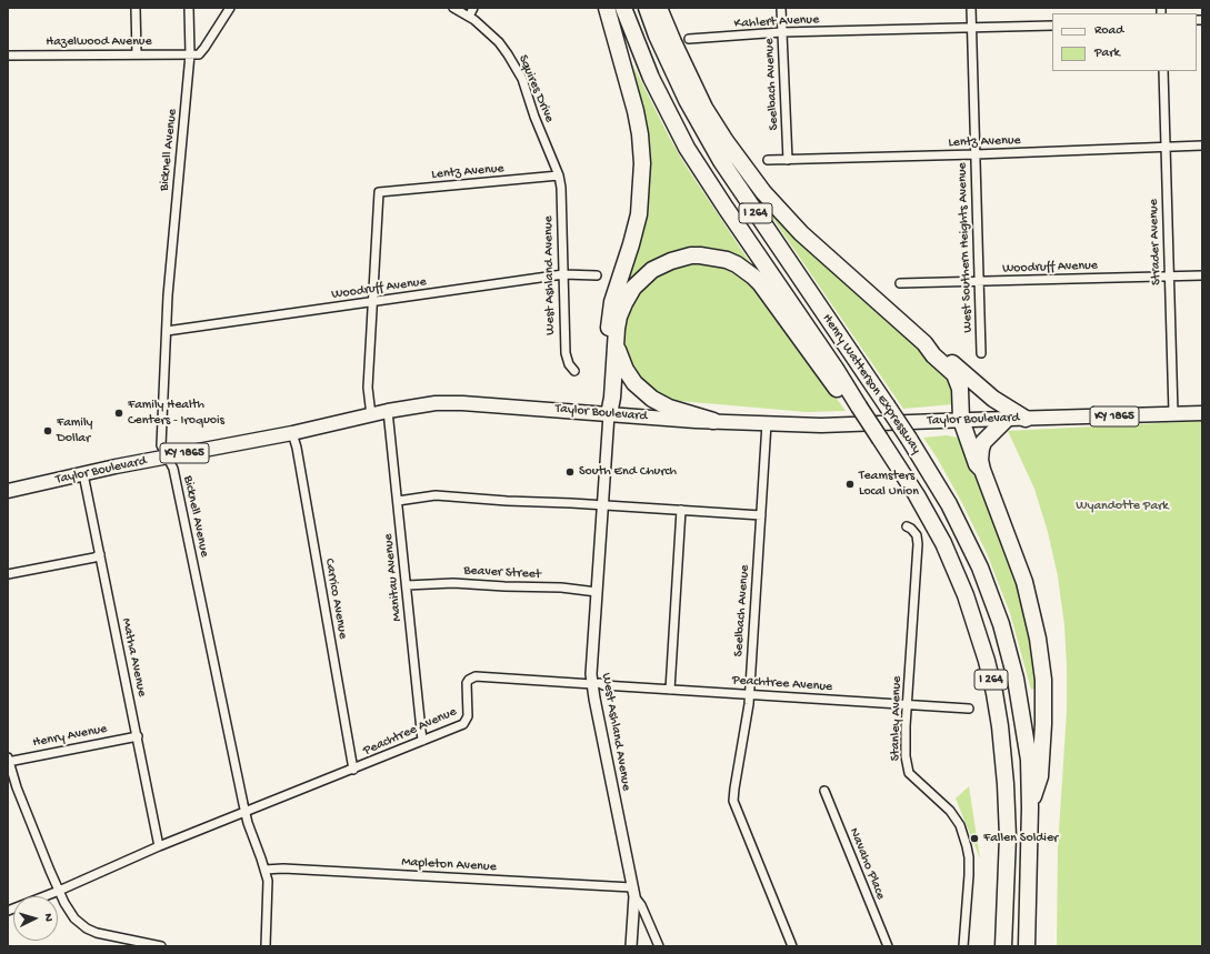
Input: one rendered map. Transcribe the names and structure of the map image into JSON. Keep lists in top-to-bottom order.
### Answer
{
  "streets": {
    "highway": ["I 264", "Henry Watterson Expressway"],
    "main road": ["Taylor Boulevard", "KY 1865"],
    "street": [
      "Kahlert Avenue",
      "Hazelwood Avenue",
      "Seelbach Avenue",
      "Squires Drive",
      "Lentz Avenue",
      "Bicknell Avenue",
      "Strader Avenue",
      "West Southern Heights Avenue",
      "Woodruff Avenue",
      "West Ashland Avenue",
      "Beaver Street",
      "Manitau Avenue",
      "Carrico Avenue",
      "Matha Avenue",
      "Peachtree Avenue",
      "Stanley Avenue",
      "Henry Avenue",
      "Navaho Place",
      "Mapleton Avenue"
    ]
  },
  "crossings": [
    ["Kahlert Avenue", "Seelbach Avenue"],
    ["Kahlert Avenue", "West Southern Heights Avenue"],
    ["Hazelwood Avenue", "Bicknell Avenue"],
    ["Seelbach Avenue", "Lentz Avenue"],
    ["Seelbach Avenue", "Taylor Boulevard"],
    ["Seelbach Avenue", "Peachtree Avenue"],
    ["Squires Drive", "Lentz Avenue"],
    ["Squires Drive", "West Ashland Avenue"],
    ["Lentz Avenue", "Strader Avenue"],
    ["Lentz Avenue", "West Southern Heights Avenue"],
    ["Lentz Avenue", "Woodruff Avenue"],
    ["Lentz Avenue", "West Ashland Avenue"],
    ["Bicknell Avenue", "Woodruff Avenue"],
    ["Bicknell Avenue", "Taylor Boulevard"],
    ["Bicknell Avenue", "Peachtree Avenue"],
    ["Bicknell Avenue", "Mapleton Avenue"],
    ["Strader Avenue", "Woodruff Avenue"],
    ["Strader Avenue", "Taylor Boulevard"],
    ["West Southern Heights Avenue", "Woodruff Avenue"],
    ["Woodruff Avenue", "West Ashland Avenue"],
    ["West Ashland Avenue", "Taylor Boulevard"],
    ["West Ashland Avenue", "Beaver Street"],
    ["West Ashland Avenue", "Peachtree Avenue"],
    ["West Ashland Avenue", "Mapleton Avenue"],
    ["Taylor Boulevard", "Manitau Avenue"],
    ["Taylor Boulevard", "Carrico Avenue"],
    ["Taylor Boulevard", "Matha Avenue"],
    ["Beaver Street", "Manitau Avenue"],
    ["Manitau Avenue", "Peachtree Avenue"],
    ["Carrico Avenue", "Peachtree Avenue"],
    ["Matha Avenue", "Peachtree Avenue"],
    ["Matha Avenue", "Henry Avenue"],
    ["Peachtree Avenue", "Stanley Avenue"]
  ],
  "parks": ["Wyandotte Park"],
  "places": [
    "Family Health Centers - Iroquois",
    "Family Dollar",
    "South End Church",
    "Teamsters Local Union",
    "Fallen Soldier"
  ],
  "legend": ["Road", "Park"],
  "north": "right"
}
